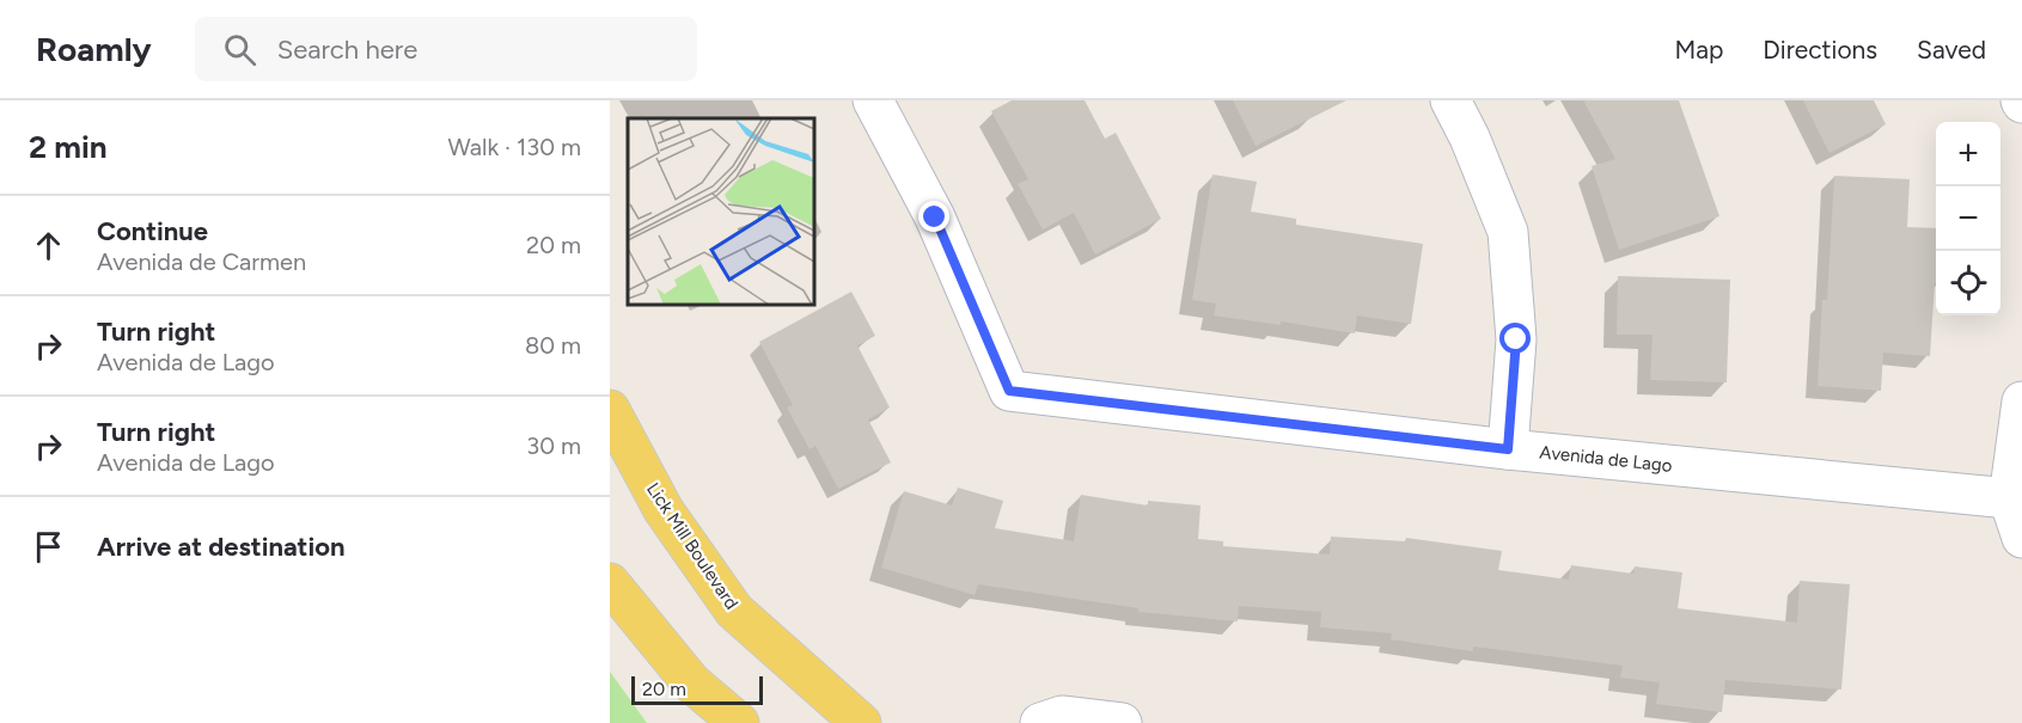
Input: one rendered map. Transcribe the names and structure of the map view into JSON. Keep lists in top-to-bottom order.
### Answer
{
  "streets": {
    "main road": ["Lick Mill Boulevard"],
    "street": ["Avenida de Lago"]
  },
  "scale_bar": "20 m",
  "page": {
    "header": "Roamly",
    "search": "Search here",
    "nav": ["Map", "Directions", "Saved"],
    "heading": ["2 min", "Walk · 130 m"],
    "map_buttons": ["+", "−"],
    "list": [
      ["Continue", "Avenida de Carmen", "20 m"],
      ["Turn right", "Avenida de Lago", "80 m"],
      ["Turn right", "Avenida de Lago", "30 m"],
      "Arrive at destination"
    ],
    "scale": "20 m"
  }
}
